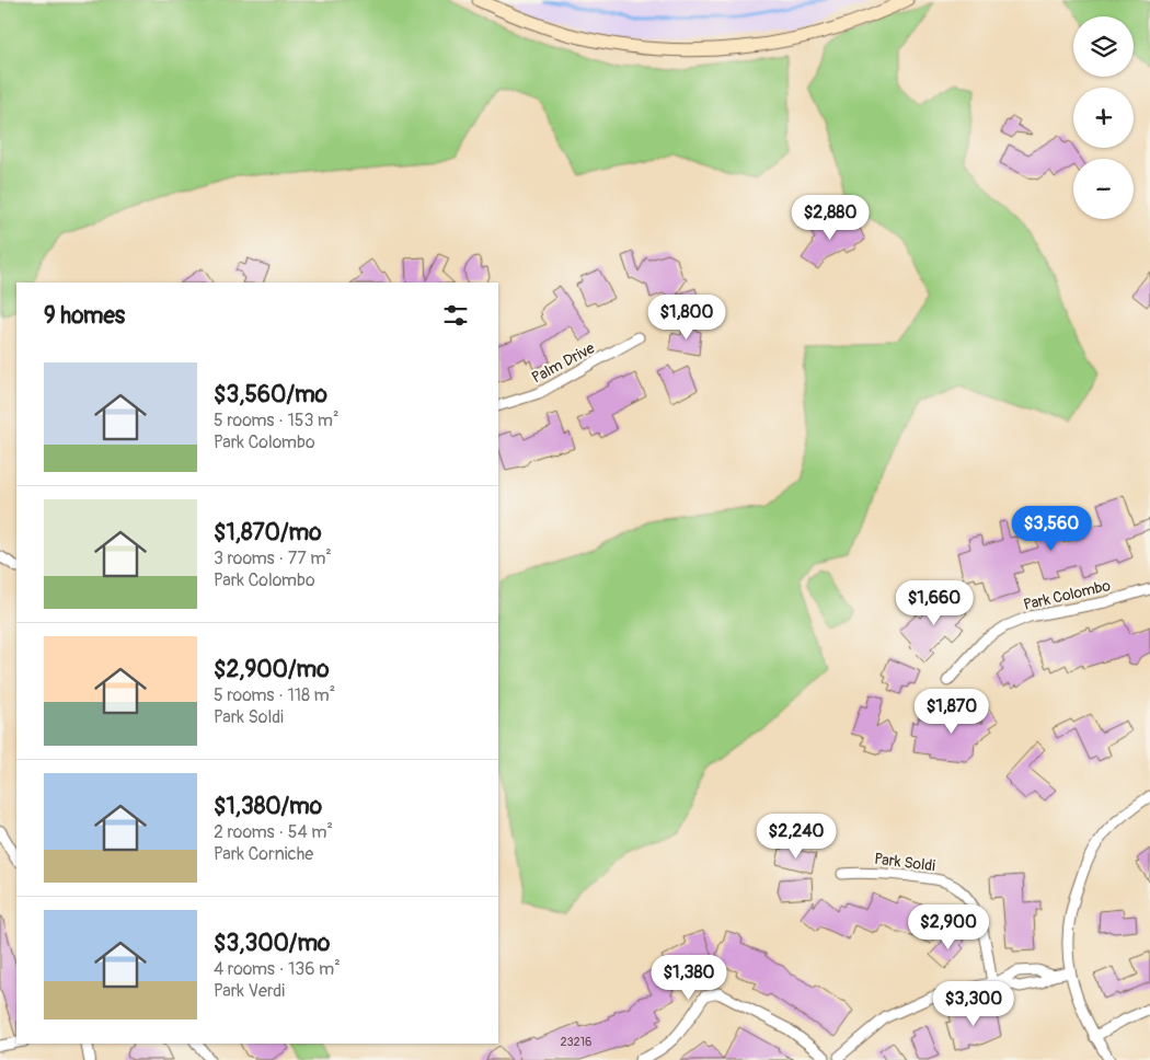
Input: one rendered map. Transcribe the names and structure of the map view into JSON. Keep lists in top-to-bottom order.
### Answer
{
  "streets": {
    "street": ["Palm Drive", "Park Colombo", "Park Soldi"]
  },
  "house_numbers": ["23216"],
  "page": {
    "map_buttons": ["+", "−"],
    "price": [
      "$2,880",
      "$1,800",
      "$3,560",
      "$1,660",
      "$1,870",
      "$2,240",
      "$2,900",
      "$1,380",
      "$3,300"
    ],
    "heading": "9 homes",
    "list": [
      {
        "name": "$3,560/mo",
        "note": "5 rooms · 153 m² · Park Colombo"
      },
      {
        "name": "$1,870/mo",
        "note": "3 rooms · 77 m² · Park Colombo"
      },
      {
        "name": "$2,900/mo",
        "note": "5 rooms · 118 m² · Park Soldi"
      },
      {
        "name": "$1,380/mo",
        "note": "2 rooms · 54 m² · Park Corniche"
      },
      {
        "name": "$3,300/mo",
        "note": "4 rooms · 136 m² · Park Verdi"
      }
    ]
  }
}
